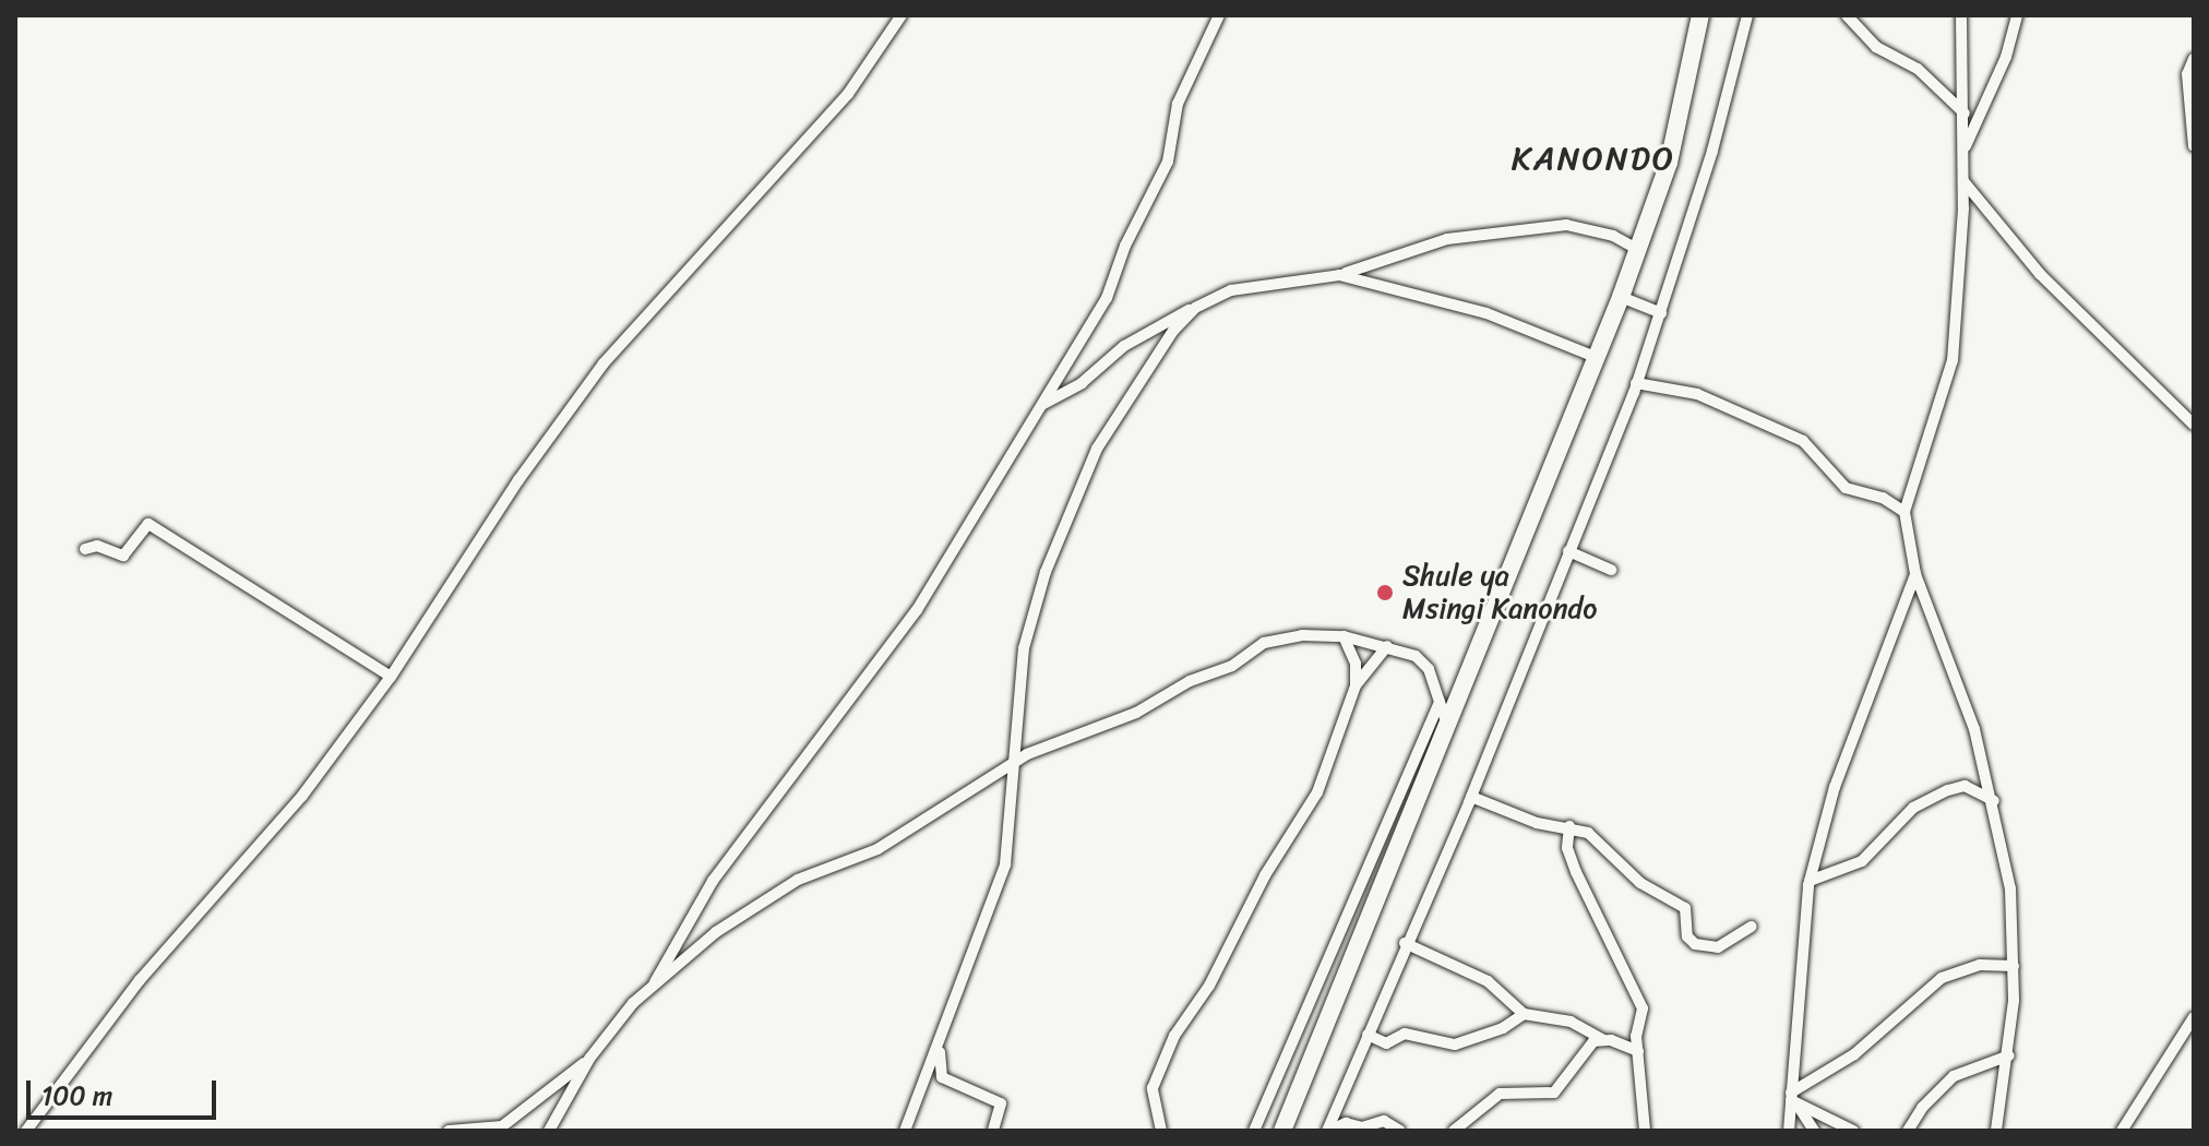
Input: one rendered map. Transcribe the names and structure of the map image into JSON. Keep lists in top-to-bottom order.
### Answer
{
  "districts": ["KANONDO"],
  "places": ["Shule ya Msingi Kanondo"],
  "scale_bar": "100 m"
}
